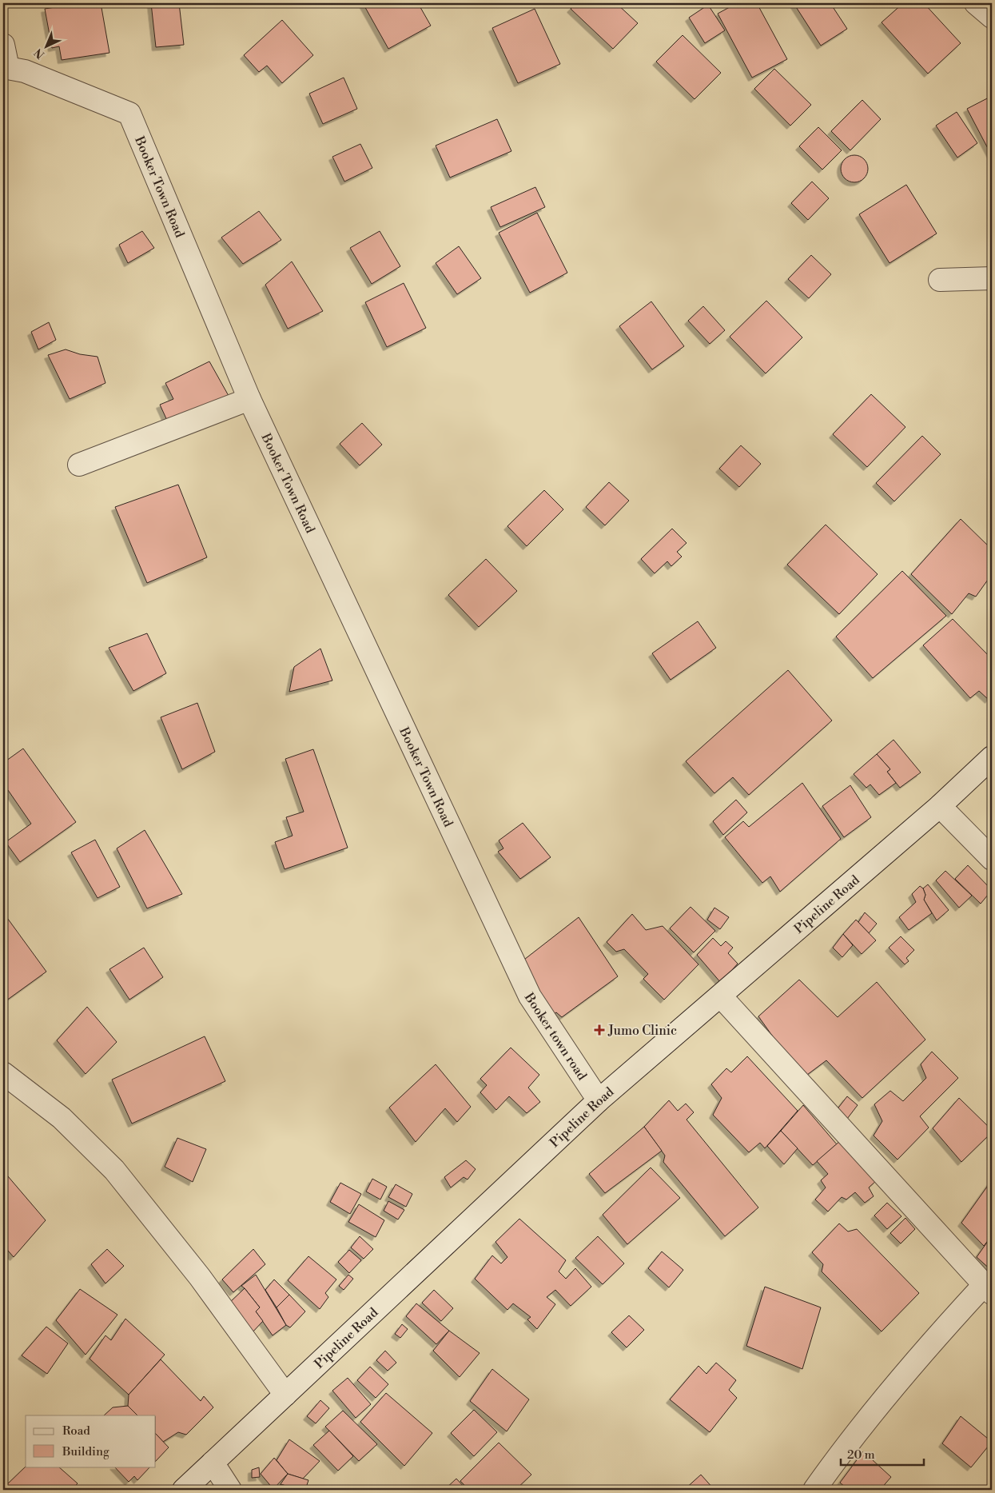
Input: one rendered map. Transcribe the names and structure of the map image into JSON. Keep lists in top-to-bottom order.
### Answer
{
  "streets": {
    "street": ["Booker Town Road", "Pipeline Road", "Booker town road"]
  },
  "crossings": [
    ["Booker Town Road", "Booker town road"],
    ["Pipeline Road", "Booker town road"]
  ],
  "places": {
    "health": ["Jumo Clinic"]
  },
  "legend": ["Road", "Building"],
  "scale_bar": "20 m",
  "north": "bottom left"
}
